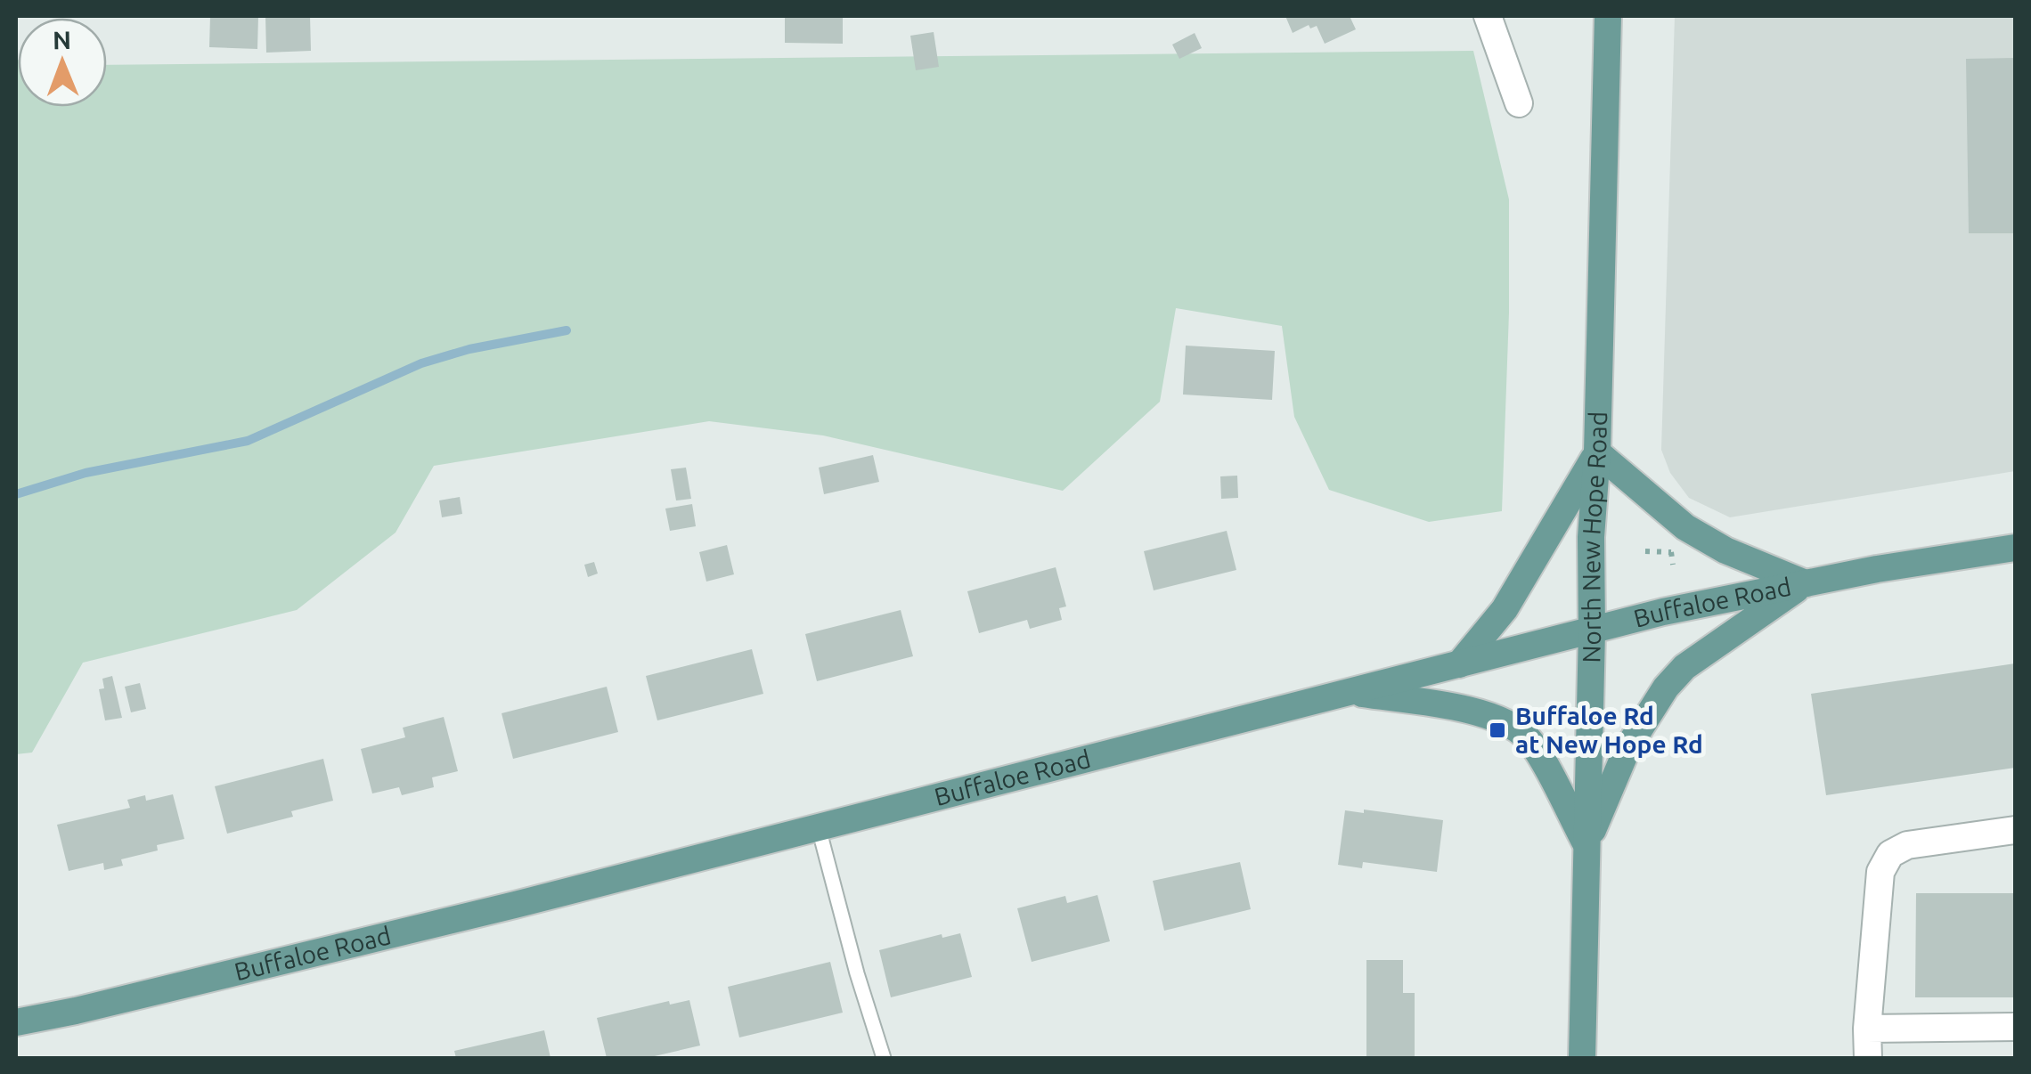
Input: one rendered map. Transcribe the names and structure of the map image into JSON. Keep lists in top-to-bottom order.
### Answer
{
  "streets": {
    "main road": ["North New Hope Road", "Buffaloe Road"]
  },
  "crossings": [
    ["North New Hope Road", "Buffaloe Road"]
  ],
  "places": {
    "transit": ["Buffaloe Rd at New Hope Rd"]
  },
  "north": "top"
}
